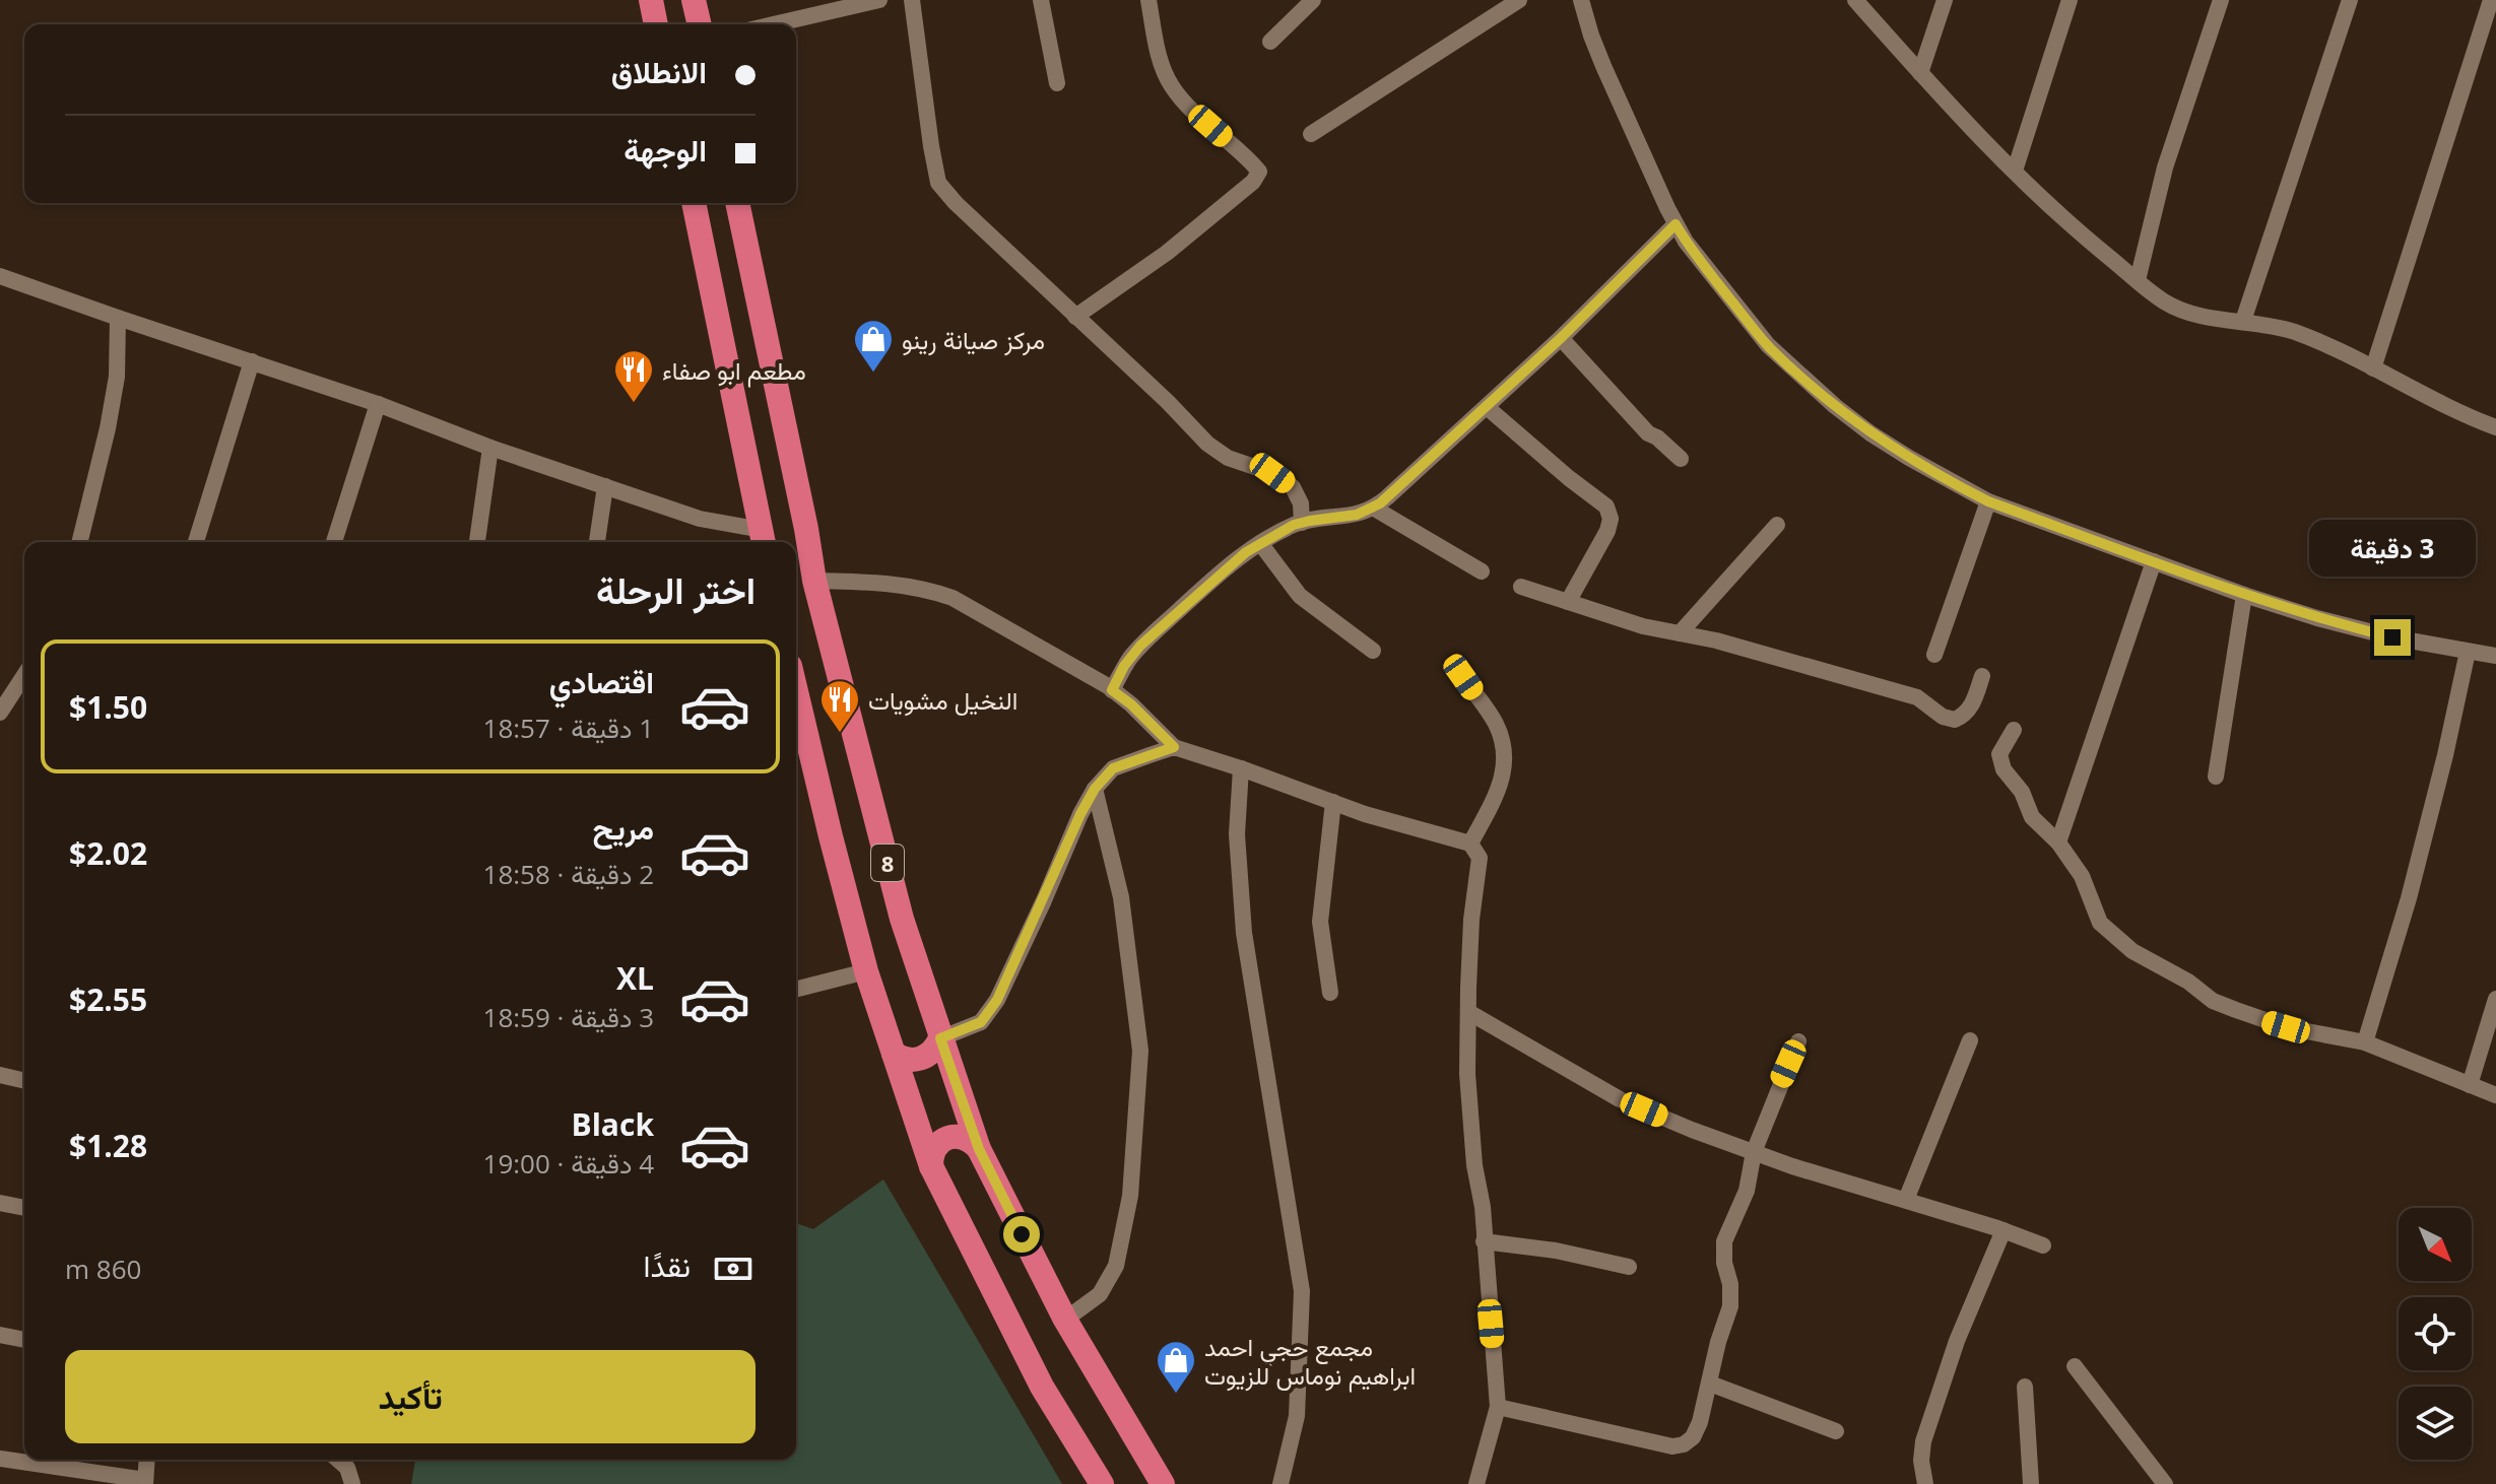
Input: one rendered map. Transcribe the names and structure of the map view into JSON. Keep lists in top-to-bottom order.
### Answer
{
  "streets": {
    "highway": ["8"]
  },
  "places": {
    "shop": ["مركز صيانة رينو", "مجمع حجي احمد ابراهيم نوماس للزيوت"],
    "restaurant": ["مطعم ابو صفاء", "النخيل مشويات"]
  },
  "north": "bottom right",
  "page": {
    "banner": ["الانطلاق", "الوجهة"],
    "bubble": "3 دقيقة",
    "heading": "اختر الرحلة",
    "list": [
      {
        "name": "اقتصادي",
        "note": "1 دقيقة · 18:57",
        "value": "$1.50"
      },
      {
        "name": "مريح",
        "note": "2 دقيقة · 18:58",
        "value": "$2.02"
      },
      {
        "name": "XL",
        "note": "3 دقيقة · 18:59",
        "value": "$2.55"
      },
      {
        "name": "Black",
        "note": "4 دقيقة · 19:00",
        "value": "$1.28"
      }
    ],
    "pay": ["نقدًا", "860 m"],
    "buttons": "تأكيد"
  }
}
